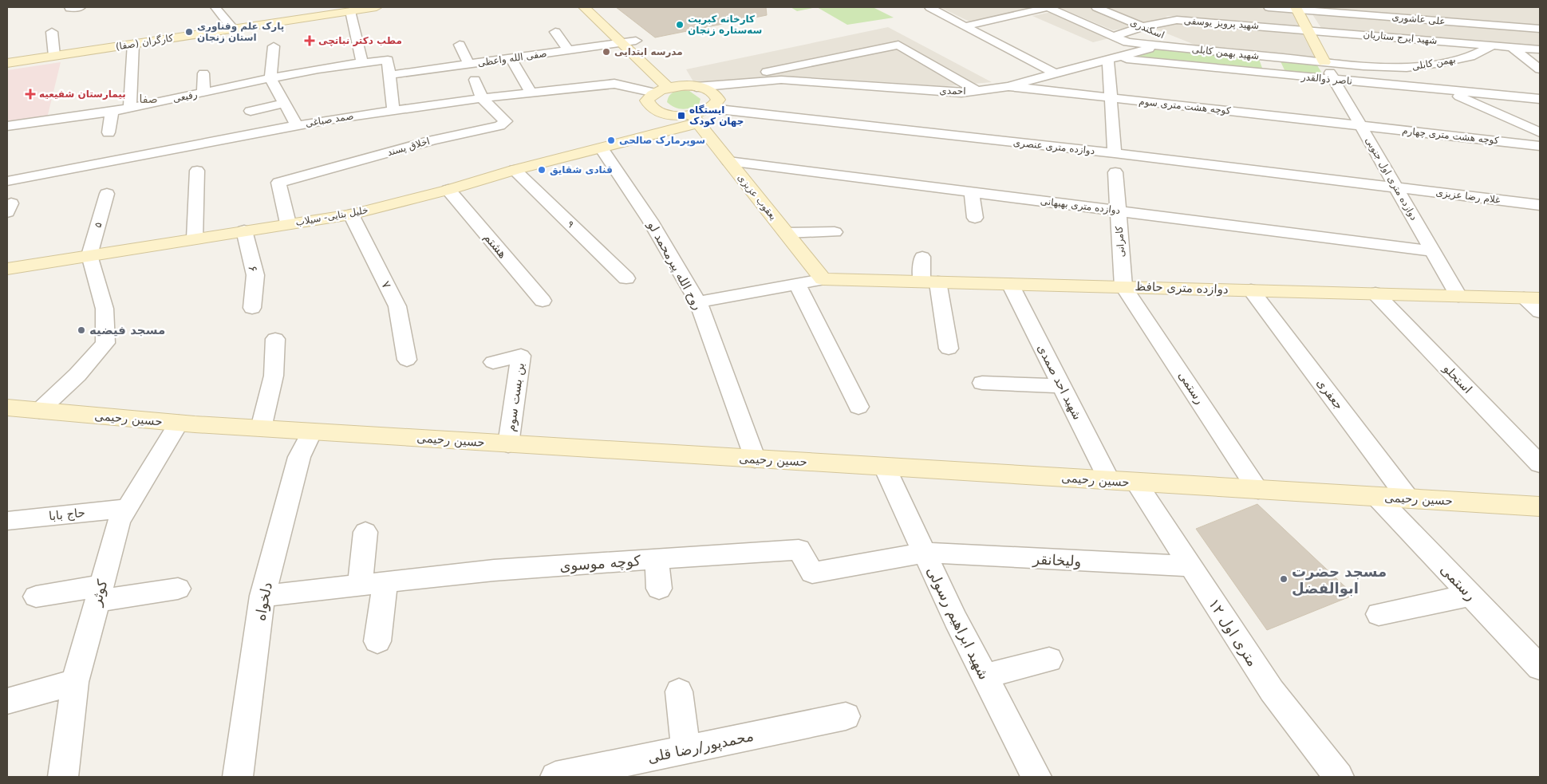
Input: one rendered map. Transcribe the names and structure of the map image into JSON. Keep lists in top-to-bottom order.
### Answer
{
  "streets": {
    "street": [
      "علی عاشوری",
      "شهید پرویز یوسفی",
      "اسکندری",
      "شهید ایرج ستاریان",
      "کارگران (صفا)",
      "شهید بهمن کابلی",
      "صفی الله واعظی",
      "بهمن کابلی",
      "ناصر ذوالقدر",
      "احمدی",
      "رفیعی",
      "کوچه هشت متری سوم",
      "صمد صباغی",
      "کوچه هشت متری چهارم",
      "اخلاق پسند",
      "دوازده متری عنصری",
      "دوازده متری اول جنوبی",
      "غلام رضا عزیزی",
      "یعقوب عزیزی",
      "دوازده متری بهبهانی",
      "خلیل بنایی- سیلاب",
      "۹",
      "۵",
      "کامرانی",
      "هشتم",
      "روح الله پیرمحمد لو",
      "۶",
      "۷",
      "دوازده متری حافظ",
      "استجلو",
      "شهید احد صمدی",
      "رستمی",
      "جعفری",
      "بن بست سوم",
      "حسین رحیمی",
      "حاج بابا",
      "ولیخانقر",
      "کوچه موسوی",
      "کوثر",
      "دلخواه",
      "شهید ابراهیم رسولی",
      "۱۲ متری اول",
      "محمدپور/رضا قلی"
    ]
  },
  "crossings": [
    ["شهید پرویز یوسفی", "اسکندری"],
    ["شهید پرویز یوسفی", "شهید ایرج ستاریان"],
    ["شهید پرویز یوسفی", "شهید بهمن کابلی"],
    ["اسکندری", "شهید بهمن کابلی"],
    ["شهید ایرج ستاریان", "بهمن کابلی"],
    ["شهید بهمن کابلی", "بهمن کابلی"],
    ["شهید بهمن کابلی", "احمدی"],
    ["شهید بهمن کابلی", "دوازده متری اول جنوبی"],
    ["صفی الله واعظی", "رفیعی"],
    ["بهمن کابلی", "دوازده متری اول جنوبی"],
    ["ناصر ذوالقدر", "احمدی"],
    ["ناصر ذوالقدر", "دوازده متری اول جنوبی"],
    ["احمدی", "کوچه هشت متری سوم"],
    ["کوچه هشت متری سوم", "کوچه هشت متری چهارم"],
    ["کوچه هشت متری سوم", "دوازده متری اول جنوبی"],
    ["صمد صباغی", "اخلاق پسند"],
    ["کوچه هشت متری چهارم", "دوازده متری اول جنوبی"],
    ["اخلاق پسند", "خلیل بنایی- سیلاب"],
    ["دوازده متری عنصری", "دوازده متری اول جنوبی"],
    ["دوازده متری عنصری", "غلام رضا عزیزی"],
    ["دوازده متری عنصری", "خلیل بنایی- سیلاب"],
    ["دوازده متری اول جنوبی", "غلام رضا عزیزی"],
    ["دوازده متری اول جنوبی", "دوازده متری بهبهانی"],
    ["دوازده متری اول جنوبی", "دوازده متری حافظ"],
    ["یعقوب عزیزی", "دوازده متری بهبهانی"],
    ["یعقوب عزیزی", "خلیل بنایی- سیلاب"],
    ["یعقوب عزیزی", "دوازده متری حافظ"],
    ["دوازده متری بهبهانی", "کامرانی"],
    ["خلیل بنایی- سیلاب", "۹"],
    ["خلیل بنایی- سیلاب", "۵"],
    ["خلیل بنایی- سیلاب", "هشتم"],
    ["خلیل بنایی- سیلاب", "روح الله پیرمحمد لو"],
    ["خلیل بنایی- سیلاب", "۶"],
    ["خلیل بنایی- سیلاب", "۷"],
    ["کامرانی", "دوازده متری حافظ"],
    ["کامرانی", "رستمی"],
    ["روح الله پیرمحمد لو", "حسین رحیمی"],
    ["دوازده متری حافظ", "استجلو"],
    ["دوازده متری حافظ", "شهید احد صمدی"],
    ["دوازده متری حافظ", "رستمی"],
    ["دوازده متری حافظ", "جعفری"],
    ["شهید احد صمدی", "حسین رحیمی"],
    ["رستمی", "حسین رحیمی"],
    ["جعفری", "حسین رحیمی"],
    ["بن بست سوم", "حسین رحیمی"],
    ["حسین رحیمی", "کوثر"],
    ["حسین رحیمی", "دلخواه"],
    ["حسین رحیمی", "شهید ابراهیم رسولی"],
    ["حسین رحیمی", "۱۲ متری اول"],
    ["حاج بابا", "کوثر"],
    ["ولیخانقر", "کوچه موسوی"],
    ["ولیخانقر", "شهید ابراهیم رسولی"],
    ["ولیخانقر", "۱۲ متری اول"],
    ["کوچه موسوی", "دلخواه"],
    ["کوچه موسوی", "شهید ابراهیم رسولی"]
  ],
  "districts": ["صفا"],
  "places": {
    "other": [
      "کارخانه کبریت سه‌ستاره زنجان",
      "پارک علم وفناوری استان زنجان",
      "مدرسه ابتدایی",
      "سوپرمارک صالحی",
      "قنادی شقایق",
      "مسجد فیضیه",
      "مسجد حضرت ابوالفضل"
    ],
    "health": ["مطب دکتر نباتچی", "بیمارستان شفیعیه"],
    "transit": ["ایستگاه جهان کودک"]
  }
}
